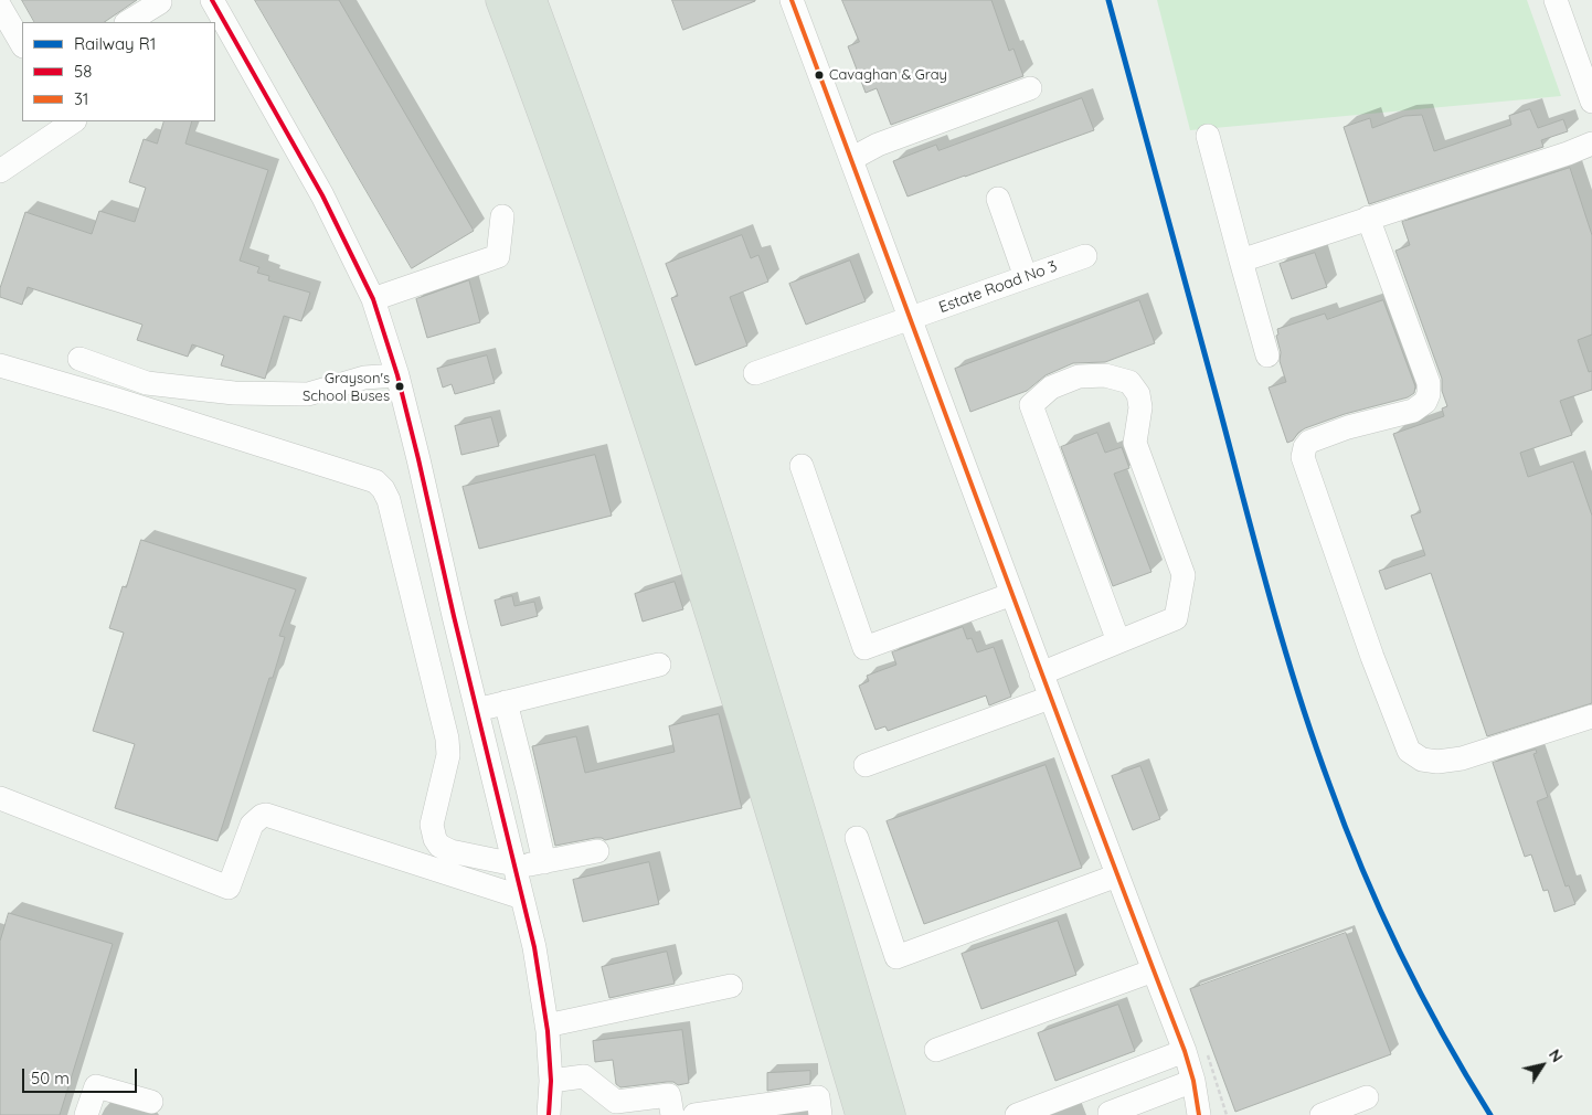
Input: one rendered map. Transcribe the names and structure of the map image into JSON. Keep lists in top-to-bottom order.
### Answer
{
  "streets": {
    "street": ["Estate Road No 3"]
  },
  "places": ["Cavaghan & Gray", "Grayson's School Buses"],
  "lines": ["rail line R1", "transit line 58", "transit line 31"],
  "legend": ["Railway R1", "58", "31"],
  "scale_bar": "50 m",
  "north": "top right"
}
